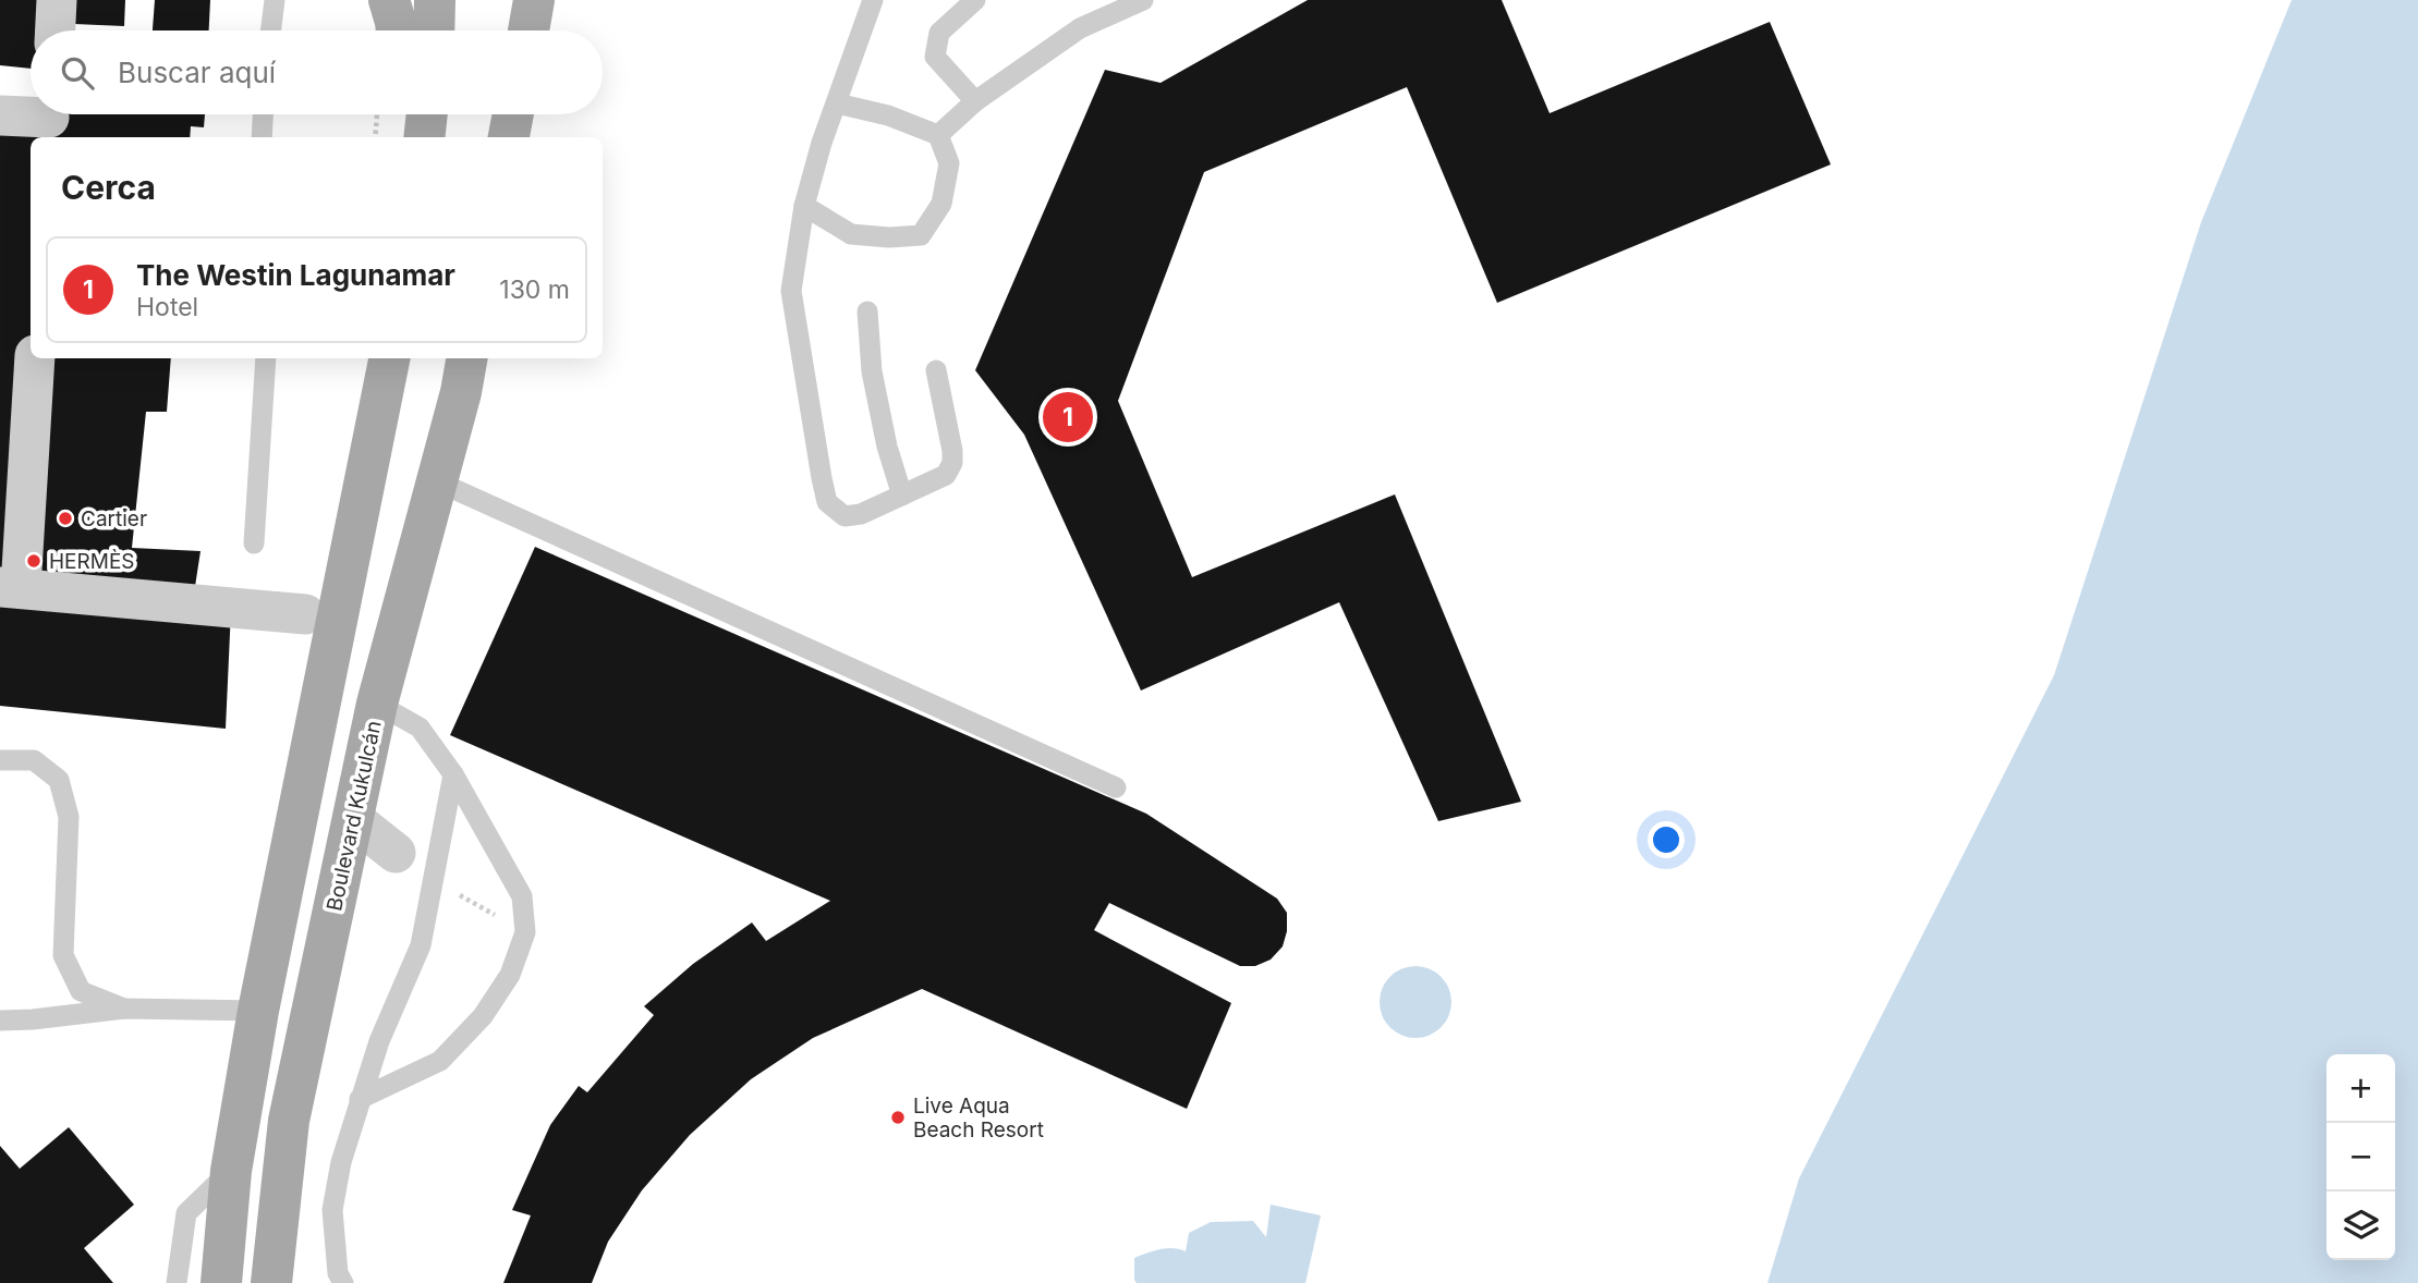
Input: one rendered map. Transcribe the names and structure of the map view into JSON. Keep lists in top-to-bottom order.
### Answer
{
  "streets": {
    "main road": ["Boulevard Kukulcán"]
  },
  "places": ["Cartier", "HERMÈS", "Live Aqua Beach Resort"],
  "page": {
    "search": "Buscar aquí",
    "heading": "Cerca",
    "list": [
      {
        "mark": "1",
        "name": "The Westin Lagunamar",
        "note": "Hotel",
        "value": "130 m"
      }
    ],
    "pins": "1",
    "map_buttons": ["+", "−"]
  }
}
